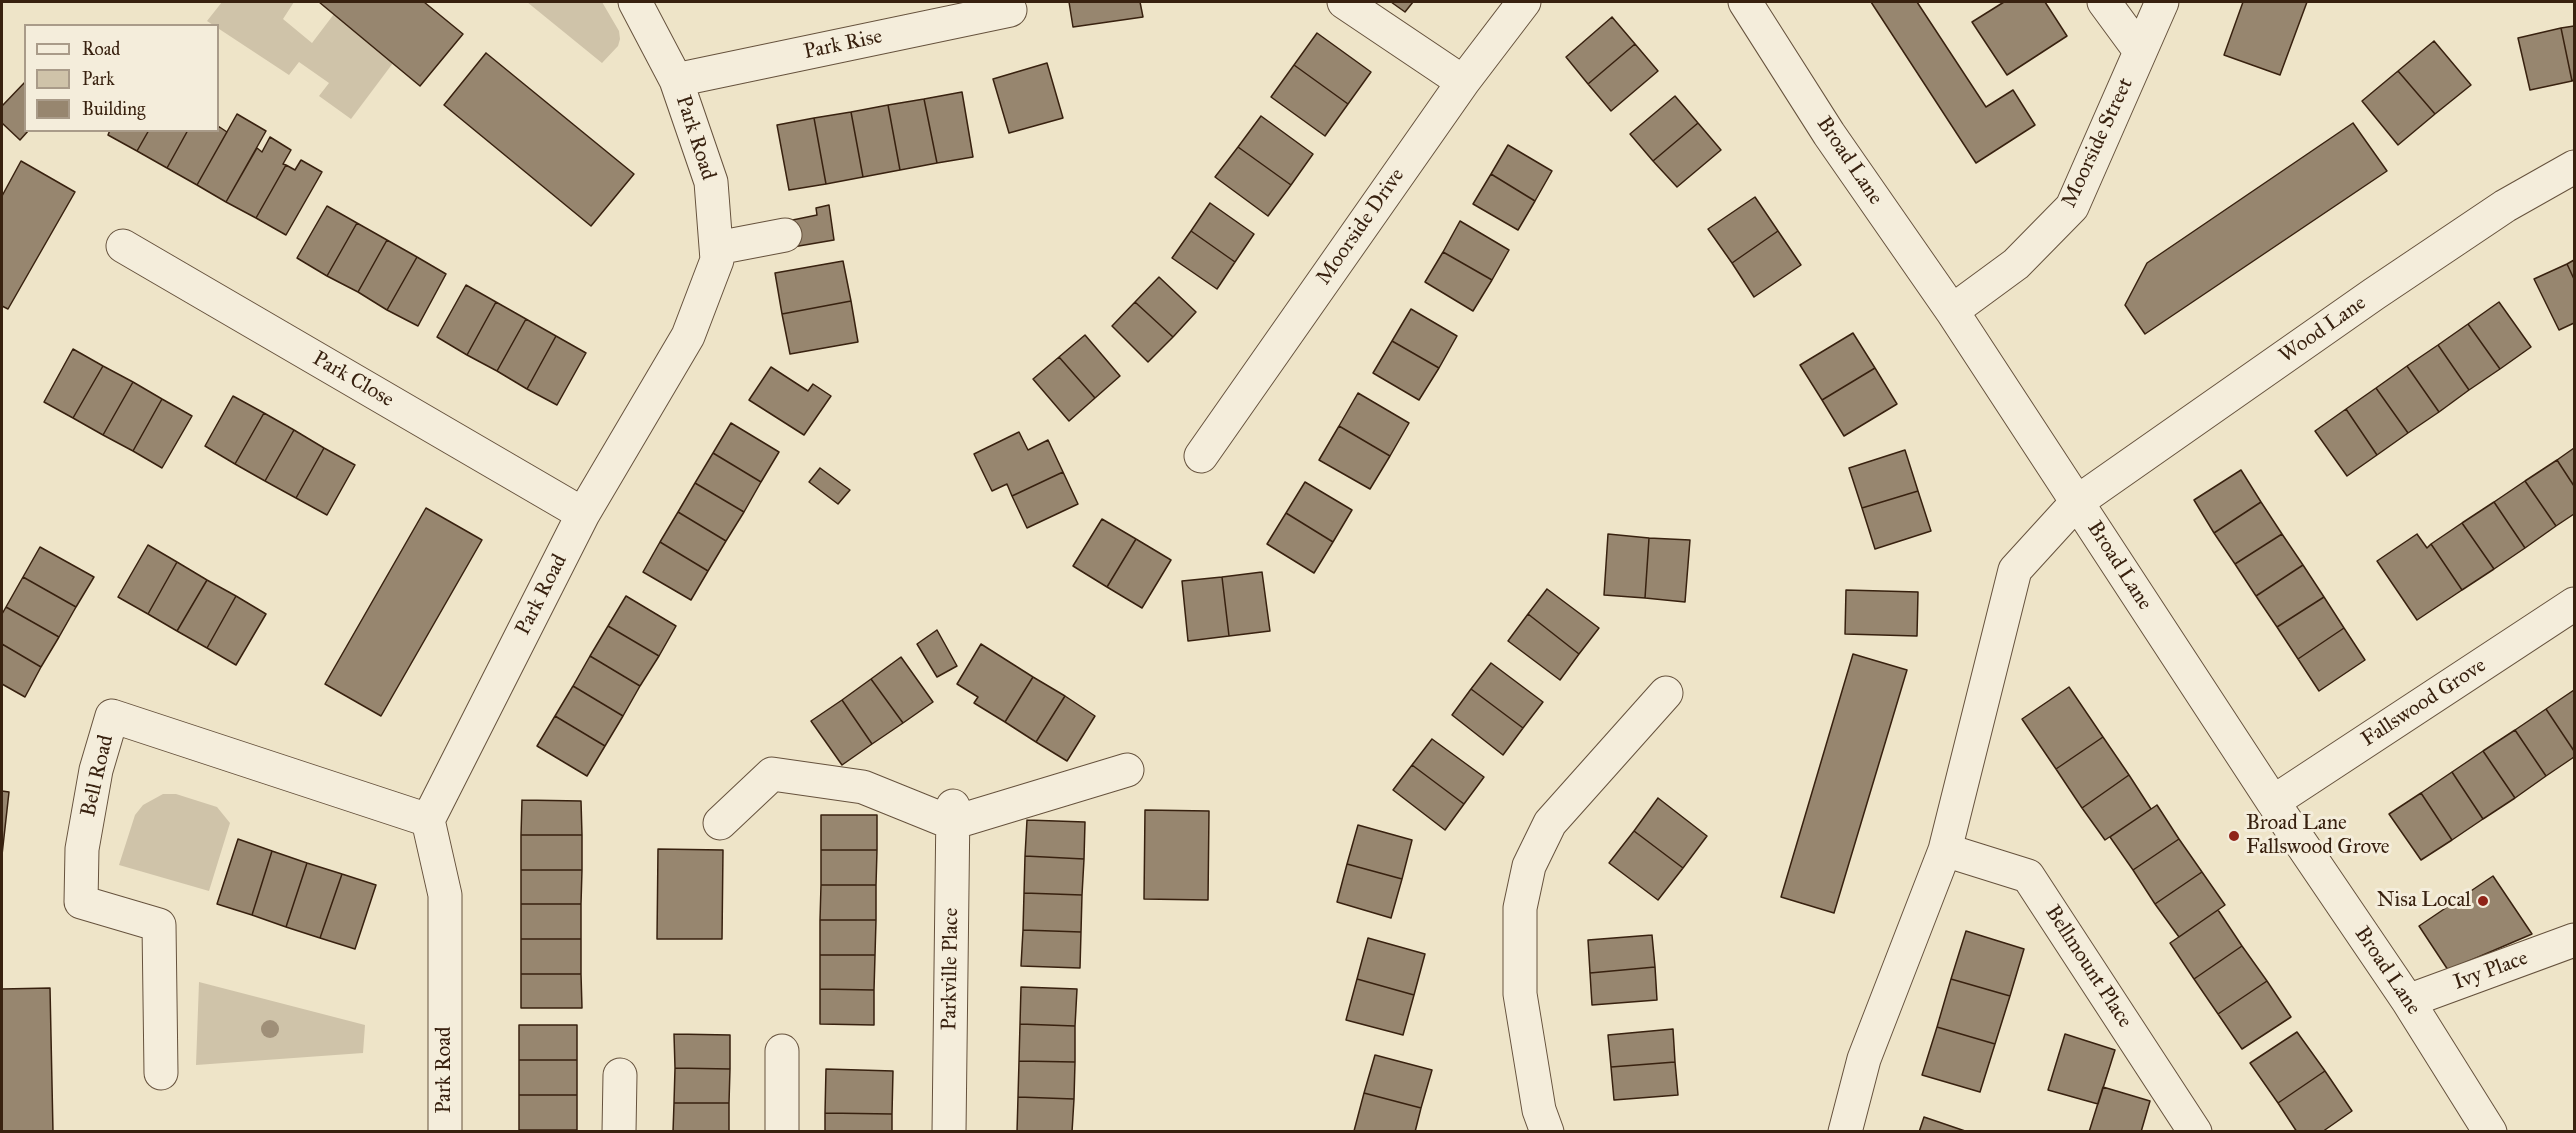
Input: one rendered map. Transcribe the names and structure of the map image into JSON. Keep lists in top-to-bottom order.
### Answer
{
  "streets": {
    "street": [
      "Park Rise",
      "Park Road",
      "Moorside Street",
      "Broad Lane",
      "Moorside Drive",
      "Wood Lane",
      "Park Close",
      "Fallswood Grove",
      "Bell Road",
      "Bellmount Place",
      "Parkville Place",
      "Ivy Place"
    ]
  },
  "crossings": [
    ["Park Rise", "Park Road"],
    ["Park Road", "Park Close"],
    ["Park Road", "Bell Road"],
    ["Moorside Street", "Broad Lane"],
    ["Broad Lane", "Wood Lane"],
    ["Broad Lane", "Fallswood Grove"],
    ["Broad Lane", "Ivy Place"]
  ],
  "places": ["Broad Lane Fallswood Grove", "Nisa Local"],
  "legend": ["Road", "Park", "Building"]
}
